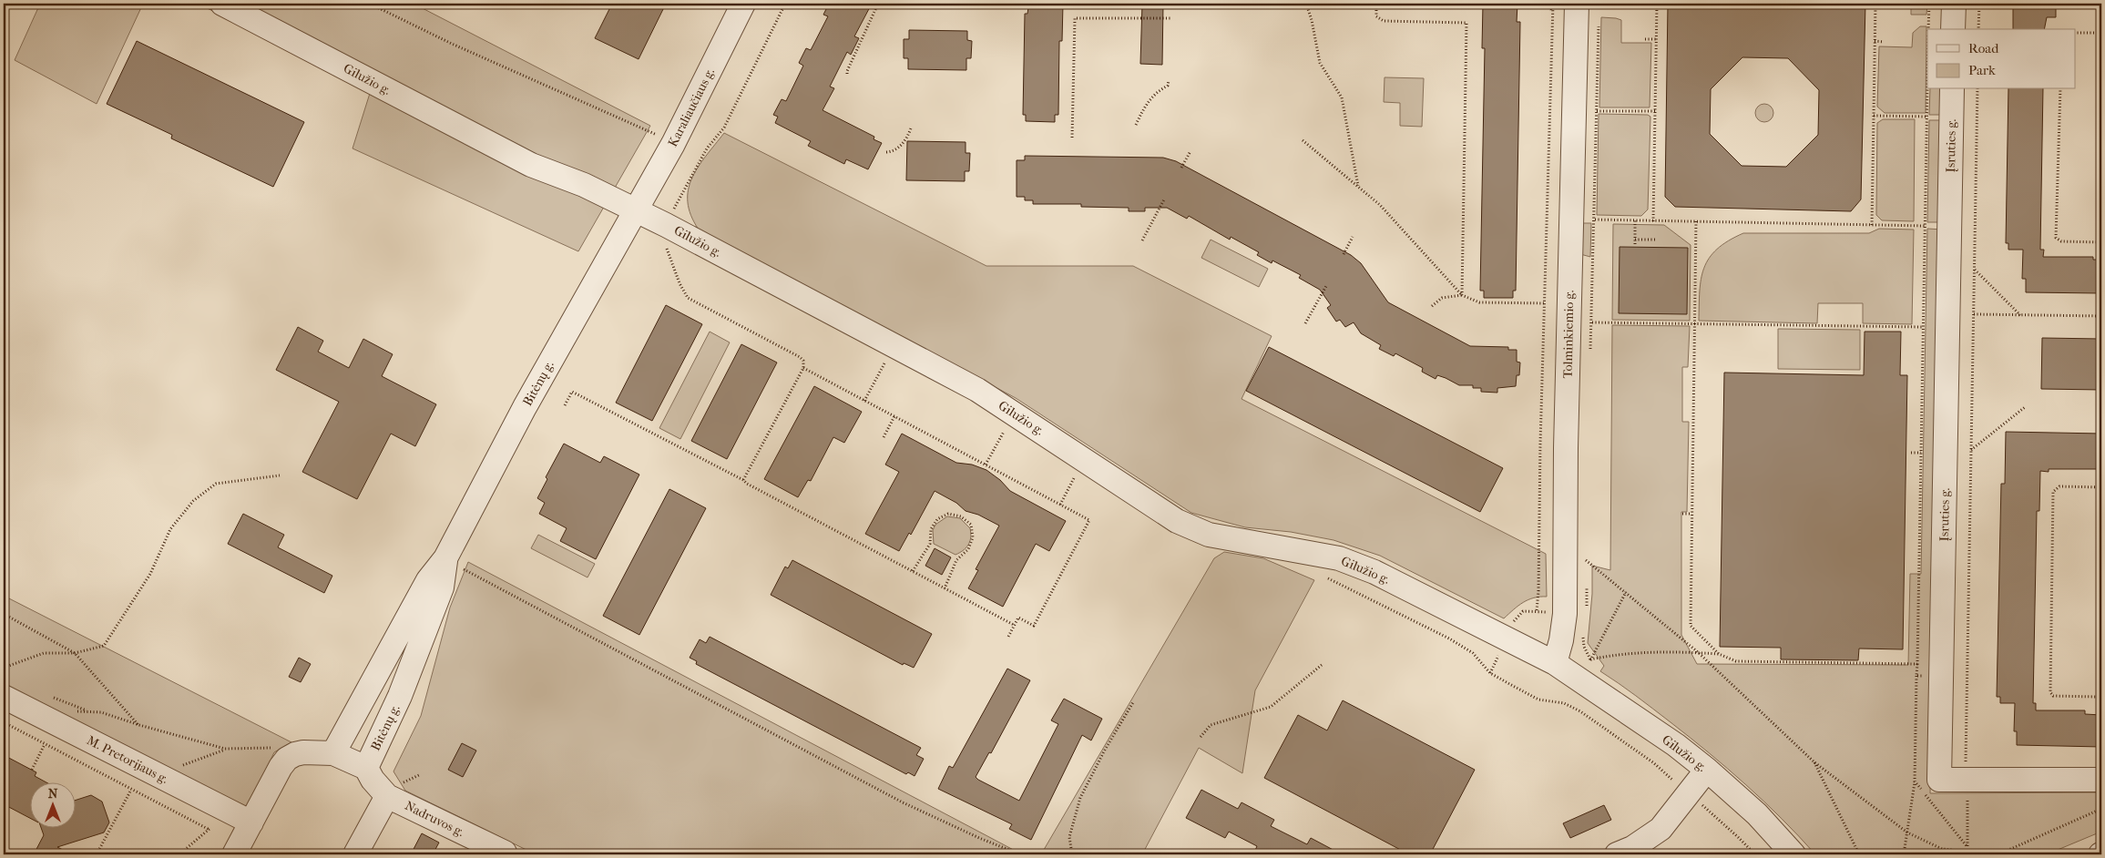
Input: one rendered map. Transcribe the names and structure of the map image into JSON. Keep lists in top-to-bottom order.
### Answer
{
  "streets": {
    "street": [
      "Gilužio g.",
      "Karaliaučiaus g.",
      "Įsruties g.",
      "Tolminkiemio g.",
      "Bitėnų g.",
      "M. Pretorijaus g.",
      "Nadruvos g."
    ]
  },
  "crossings": [
    ["Gilužio g.", "Karaliaučiaus g."],
    ["Gilužio g.", "Tolminkiemio g."],
    ["Gilužio g.", "Bitėnų g."],
    ["Karaliaučiaus g.", "Bitėnų g."]
  ],
  "legend": ["Road", "Park"],
  "north": "top"
}
